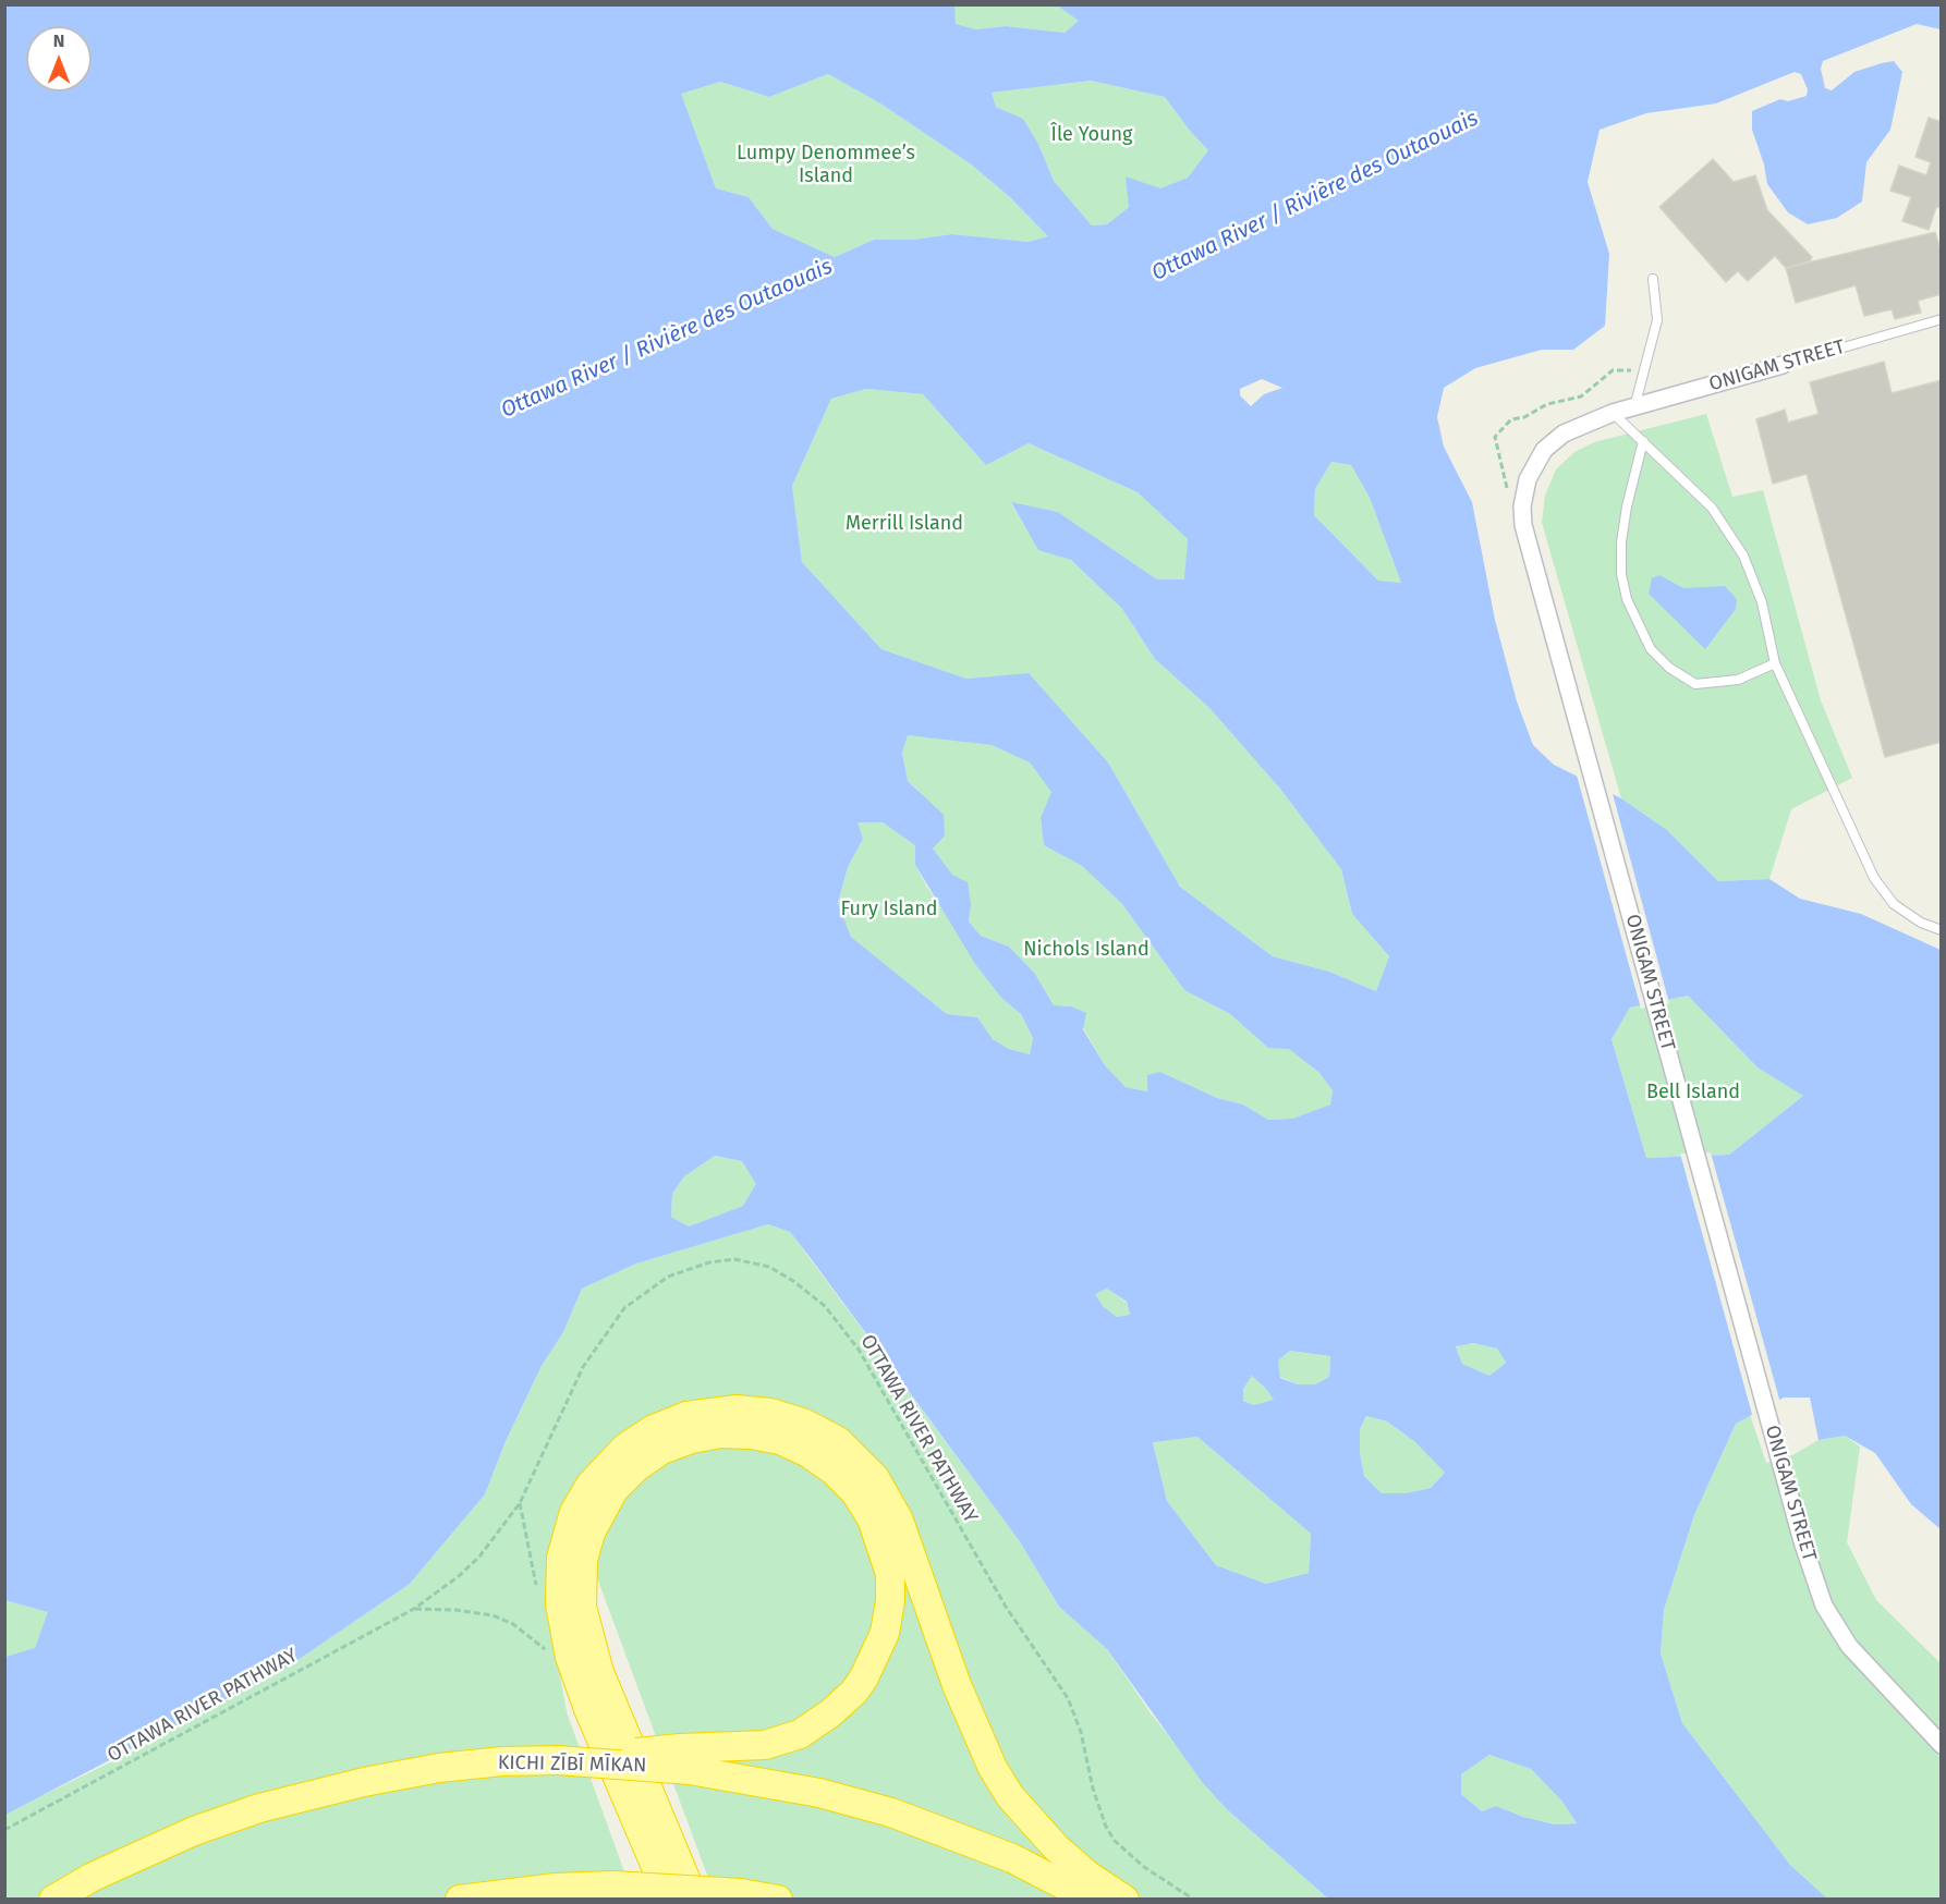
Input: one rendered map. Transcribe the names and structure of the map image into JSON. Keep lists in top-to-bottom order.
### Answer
{
  "streets": {
    "highway": ["KICHI ZĪBĪ MĪKAN"],
    "street": ["ONIGAM STREET"],
    "path": ["OTTAWA RIVER PATHWAY"]
  },
  "water": ["Ottawa River / Rivière des Outaouais"],
  "parks": [
    "Île Young",
    "Lumpy Denommee’s Island",
    "Merrill Island",
    "Fury Island",
    "Nichols Island",
    "Bell Island"
  ],
  "north": "top"
}
